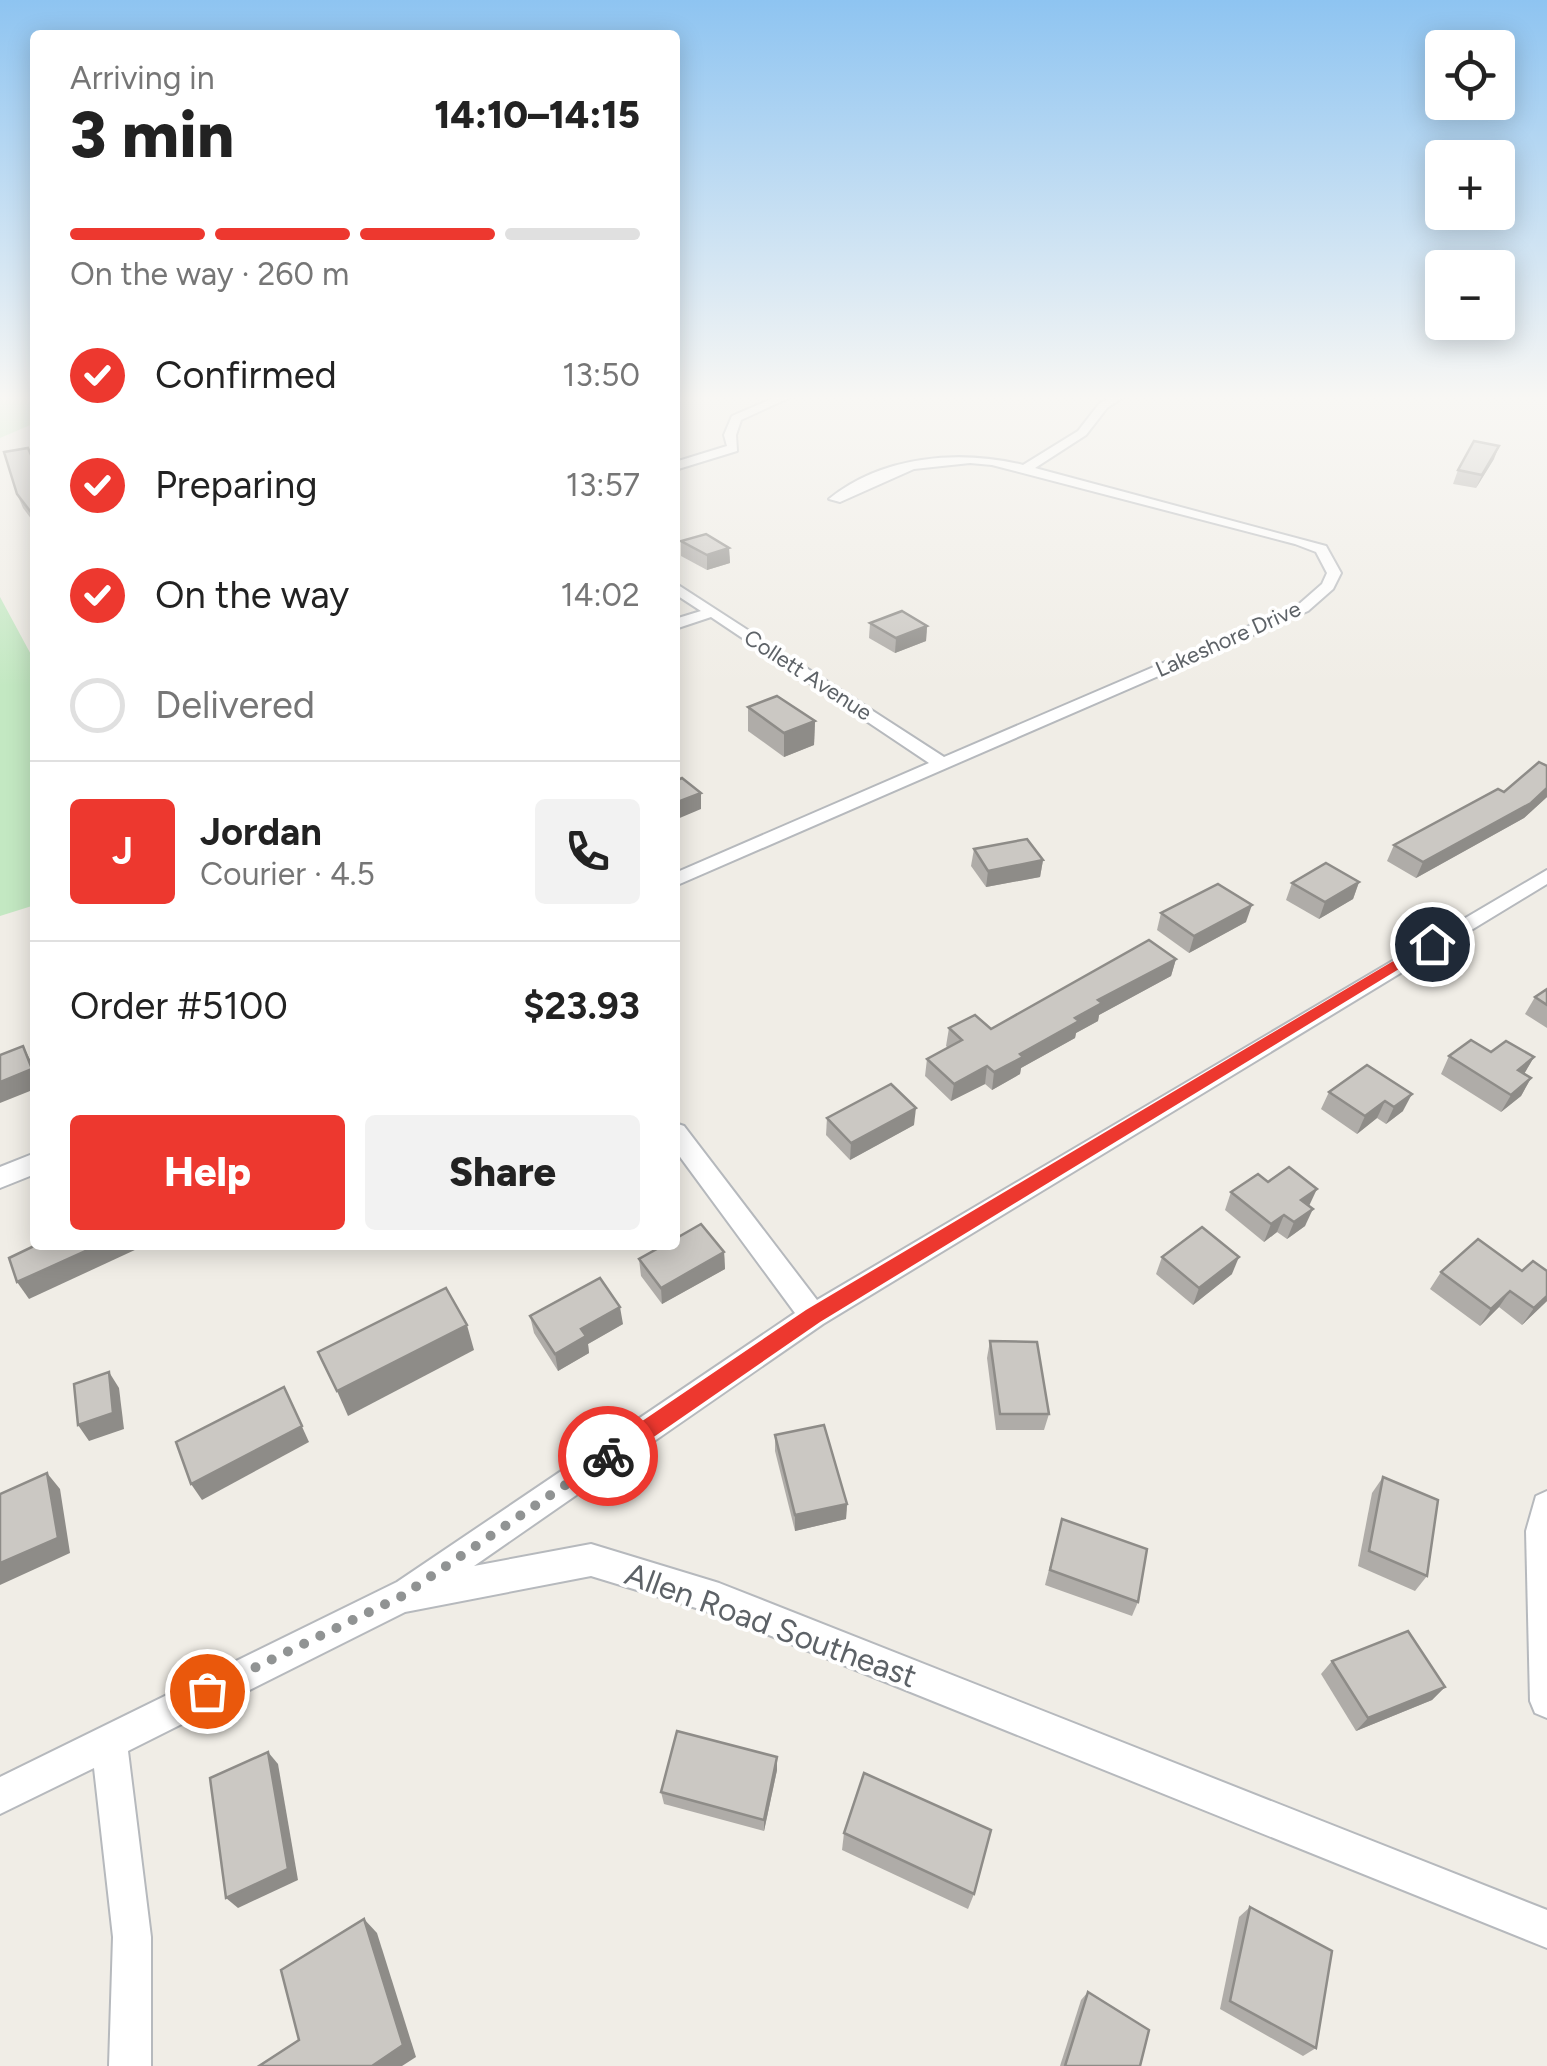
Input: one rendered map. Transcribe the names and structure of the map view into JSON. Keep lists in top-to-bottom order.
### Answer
{
  "streets": {
    "street": ["Lakeshore Drive", "Collett Avenue", "Allen Road Southeast"]
  },
  "crossings": [
    ["Lakeshore Drive", "Collett Avenue"]
  ],
  "page": {
    "map_buttons": ["+", "−"],
    "heading": ["3 min", "Arriving in", "14:10–14:15"],
    "panel": [
      "Jordan",
      "Courier · 4.5",
      "Order #5100",
      "$23.93"
    ],
    "bar": "On the way · 260 m",
    "list": [
      ["Confirmed", "13:50"],
      ["Preparing", "13:57"],
      ["On the way", "14:02"],
      "Delivered"
    ],
    "round": "J",
    "buttons": ["Help", "Share"]
  }
}
